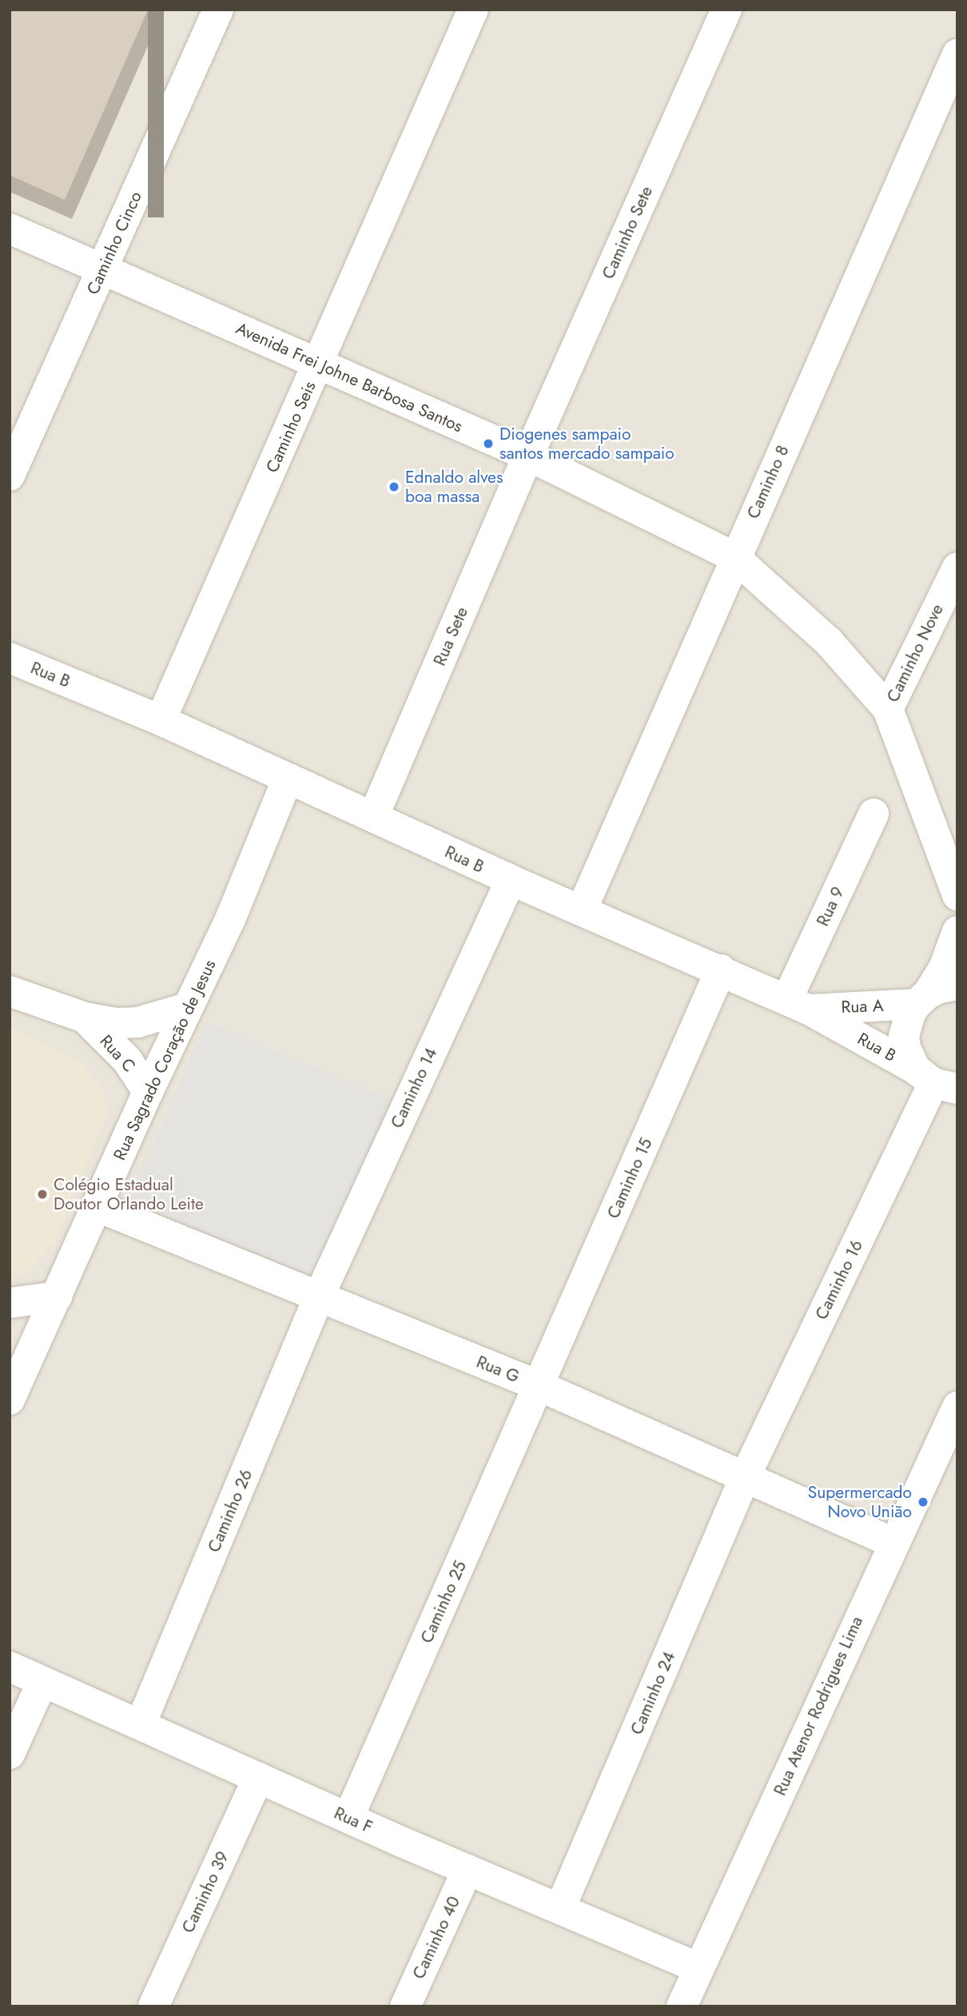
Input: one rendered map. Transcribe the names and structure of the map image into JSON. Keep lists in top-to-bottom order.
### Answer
{
  "streets": {
    "street": [
      "Caminho Sete",
      "Caminho Cinco",
      "Avenida Frei Johne Barbosa Santos",
      "Caminho Seis",
      "Caminho 8",
      "Rua Sete",
      "Caminho Nove",
      "Rua B",
      "Rua 9",
      "Rua A",
      "Rua C",
      "Rua Sagrado Coração de Jesus",
      "Caminho 14",
      "Caminho 15",
      "Caminho 16",
      "Rua G",
      "Caminho 26",
      "Caminho 25",
      "Caminho 24",
      "Rua Atenor Rodrigues Lima",
      "Rua F",
      "Caminho 39",
      "Caminho 40"
    ]
  },
  "crossings": [
    ["Caminho Sete", "Avenida Frei Johne Barbosa Santos"],
    ["Caminho Sete", "Rua Sete"],
    ["Caminho Cinco", "Avenida Frei Johne Barbosa Santos"],
    ["Avenida Frei Johne Barbosa Santos", "Caminho Seis"],
    ["Avenida Frei Johne Barbosa Santos", "Caminho 8"],
    ["Avenida Frei Johne Barbosa Santos", "Rua Sete"],
    ["Avenida Frei Johne Barbosa Santos", "Caminho Nove"],
    ["Caminho Seis", "Rua B"],
    ["Caminho 8", "Rua B"],
    ["Rua Sete", "Rua B"],
    ["Rua B", "Rua 9"],
    ["Rua B", "Rua A"],
    ["Rua B", "Rua Sagrado Coração de Jesus"],
    ["Rua B", "Caminho 14"],
    ["Rua B", "Caminho 15"],
    ["Rua B", "Caminho 16"],
    ["Rua 9", "Rua A"],
    ["Rua C", "Rua Sagrado Coração de Jesus"],
    ["Rua Sagrado Coração de Jesus", "Rua G"],
    ["Caminho 14", "Rua G"],
    ["Caminho 14", "Caminho 26"],
    ["Caminho 15", "Rua G"],
    ["Caminho 15", "Caminho 25"],
    ["Caminho 16", "Rua G"],
    ["Caminho 16", "Caminho 24"],
    ["Rua G", "Caminho 26"],
    ["Rua G", "Caminho 25"],
    ["Rua G", "Caminho 24"],
    ["Rua G", "Rua Atenor Rodrigues Lima"],
    ["Caminho 26", "Rua F"],
    ["Caminho 25", "Rua F"],
    ["Caminho 24", "Rua F"],
    ["Rua Atenor Rodrigues Lima", "Rua F"],
    ["Rua F", "Caminho 39"],
    ["Rua F", "Caminho 40"]
  ],
  "places": [
    "Diogenes sampaio santos mercado sampaio",
    "Ednaldo alves boa massa",
    "Colégio Estadual Doutor Orlando Leite",
    "Supermercado Novo União"
  ]
}
